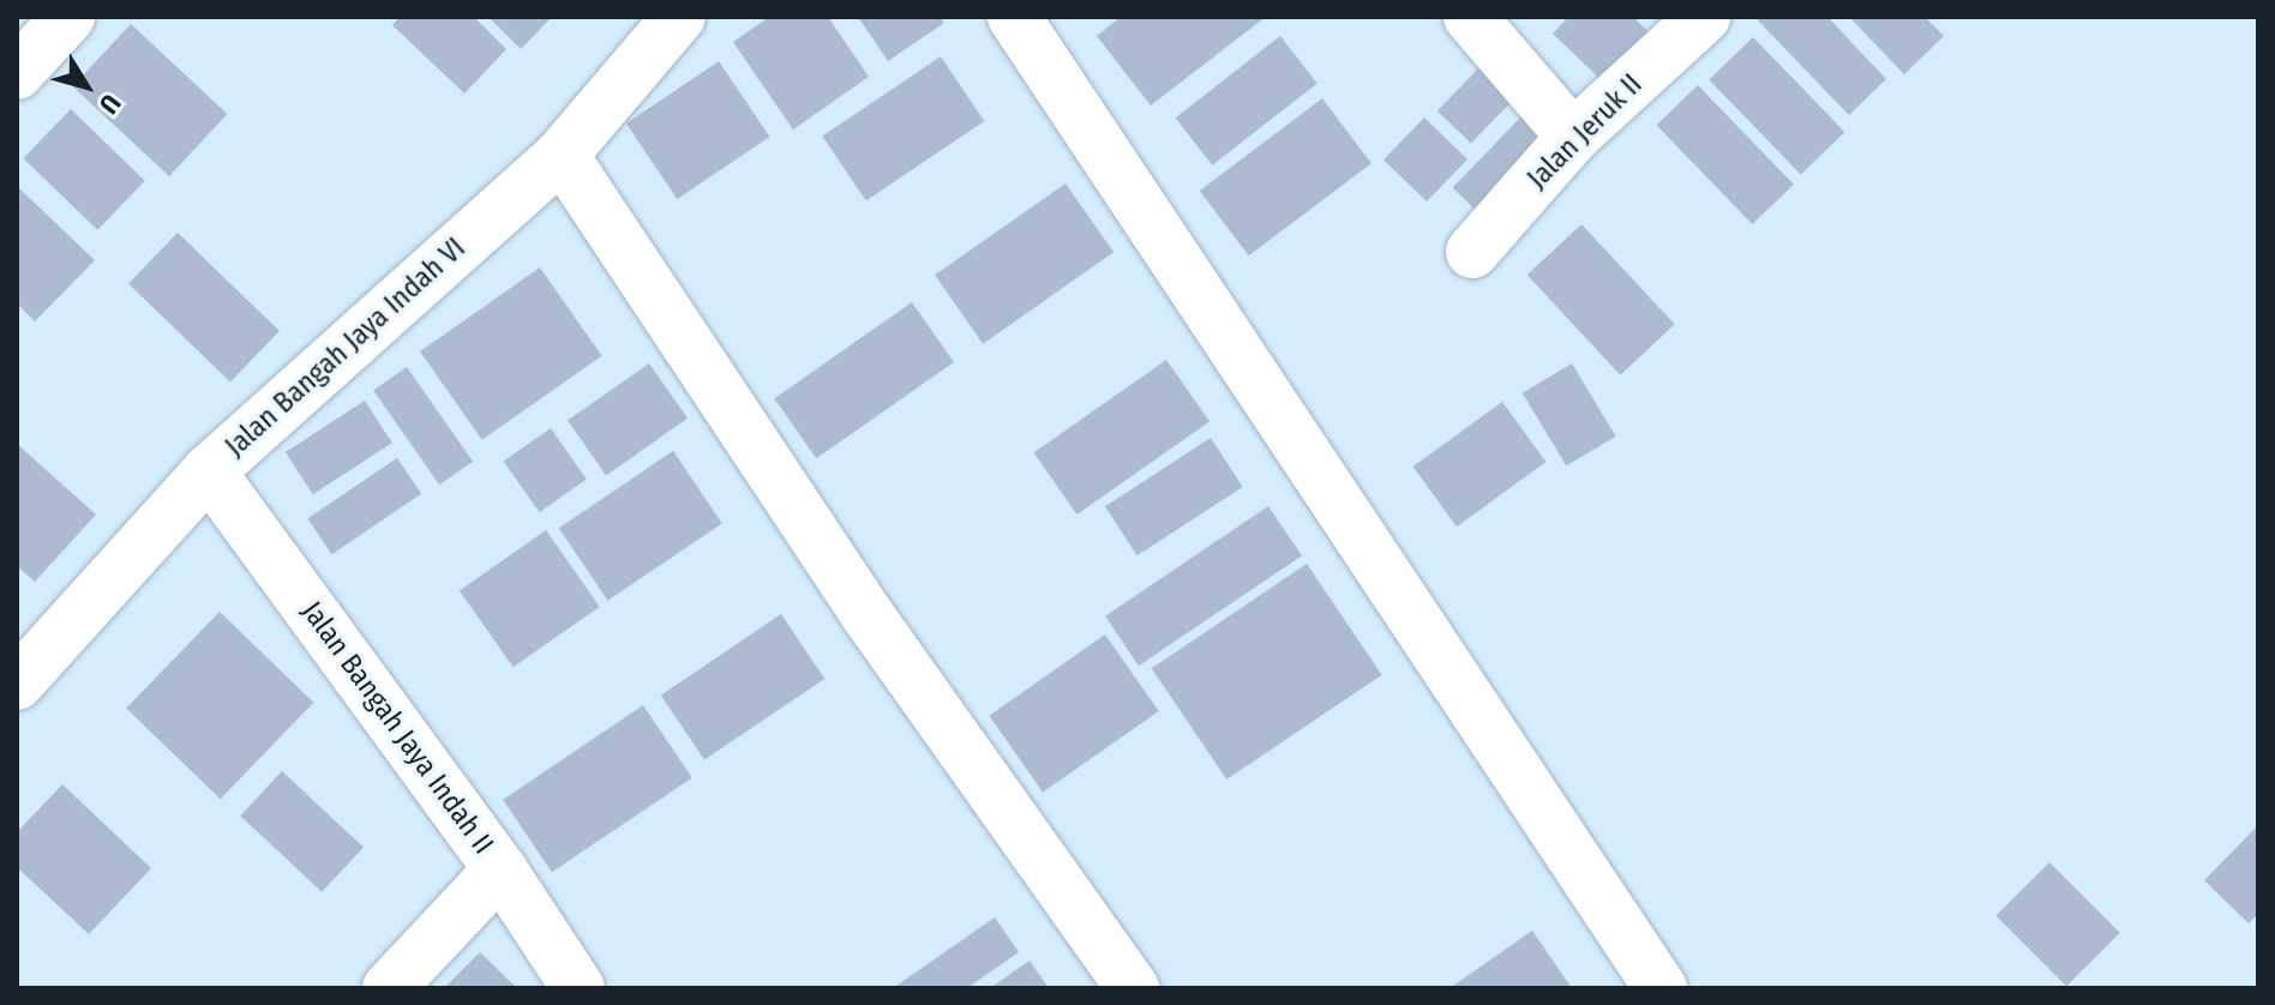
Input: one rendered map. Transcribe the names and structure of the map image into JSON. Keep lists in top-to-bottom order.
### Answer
{
  "streets": {
    "street": ["Jalan Jeruk II", "Jalan Bangah Jaya Indah VI", "Jalan Bangah Jaya Indah II"]
  },
  "crossings": [
    ["Jalan Bangah Jaya Indah VI", "Jalan Bangah Jaya Indah II"]
  ],
  "north": "bottom right"
}
